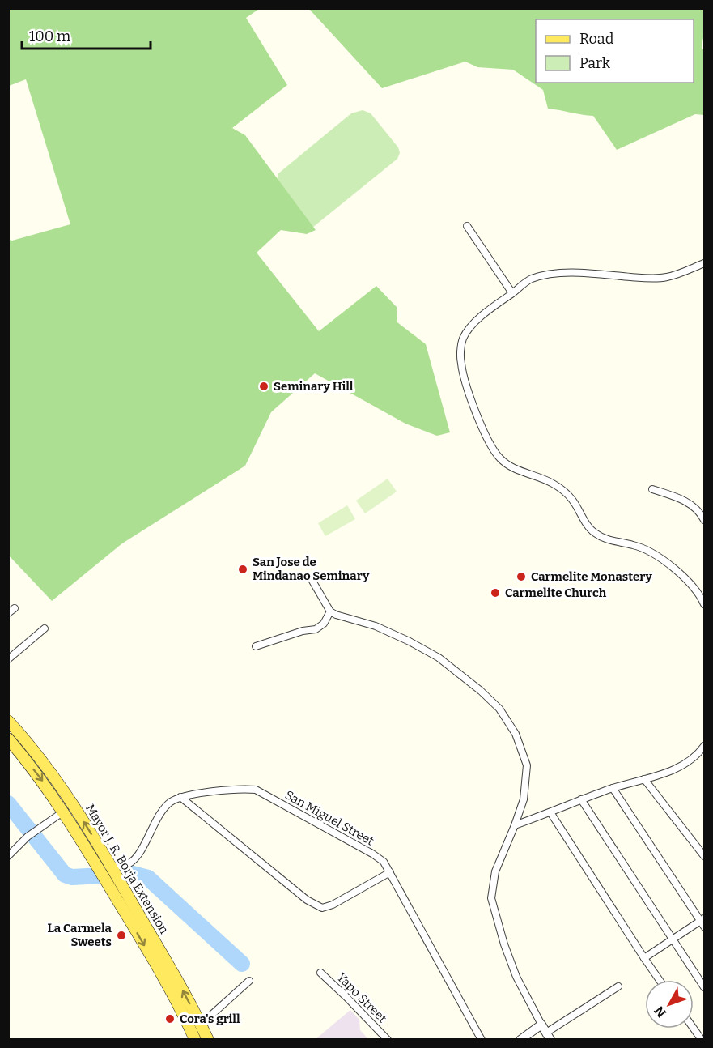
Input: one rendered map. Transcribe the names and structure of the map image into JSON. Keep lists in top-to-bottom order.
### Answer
{
  "streets": {
    "main road": ["Mayor J. R. Borja Extension"],
    "street": ["San Miguel Street", "Yapo Street"]
  },
  "crossings": [
    ["San Miguel Street", "Mayor J. R. Borja Extension"]
  ],
  "places": [
    "Seminary Hill",
    "San Jose de Mindanao Seminary",
    "Carmelite Monastery",
    "Carmelite Church",
    "La Carmela Sweets",
    "Cora's grill"
  ],
  "legend": ["Road", "Park"],
  "scale_bar": "100 m",
  "north": "bottom left"
}
